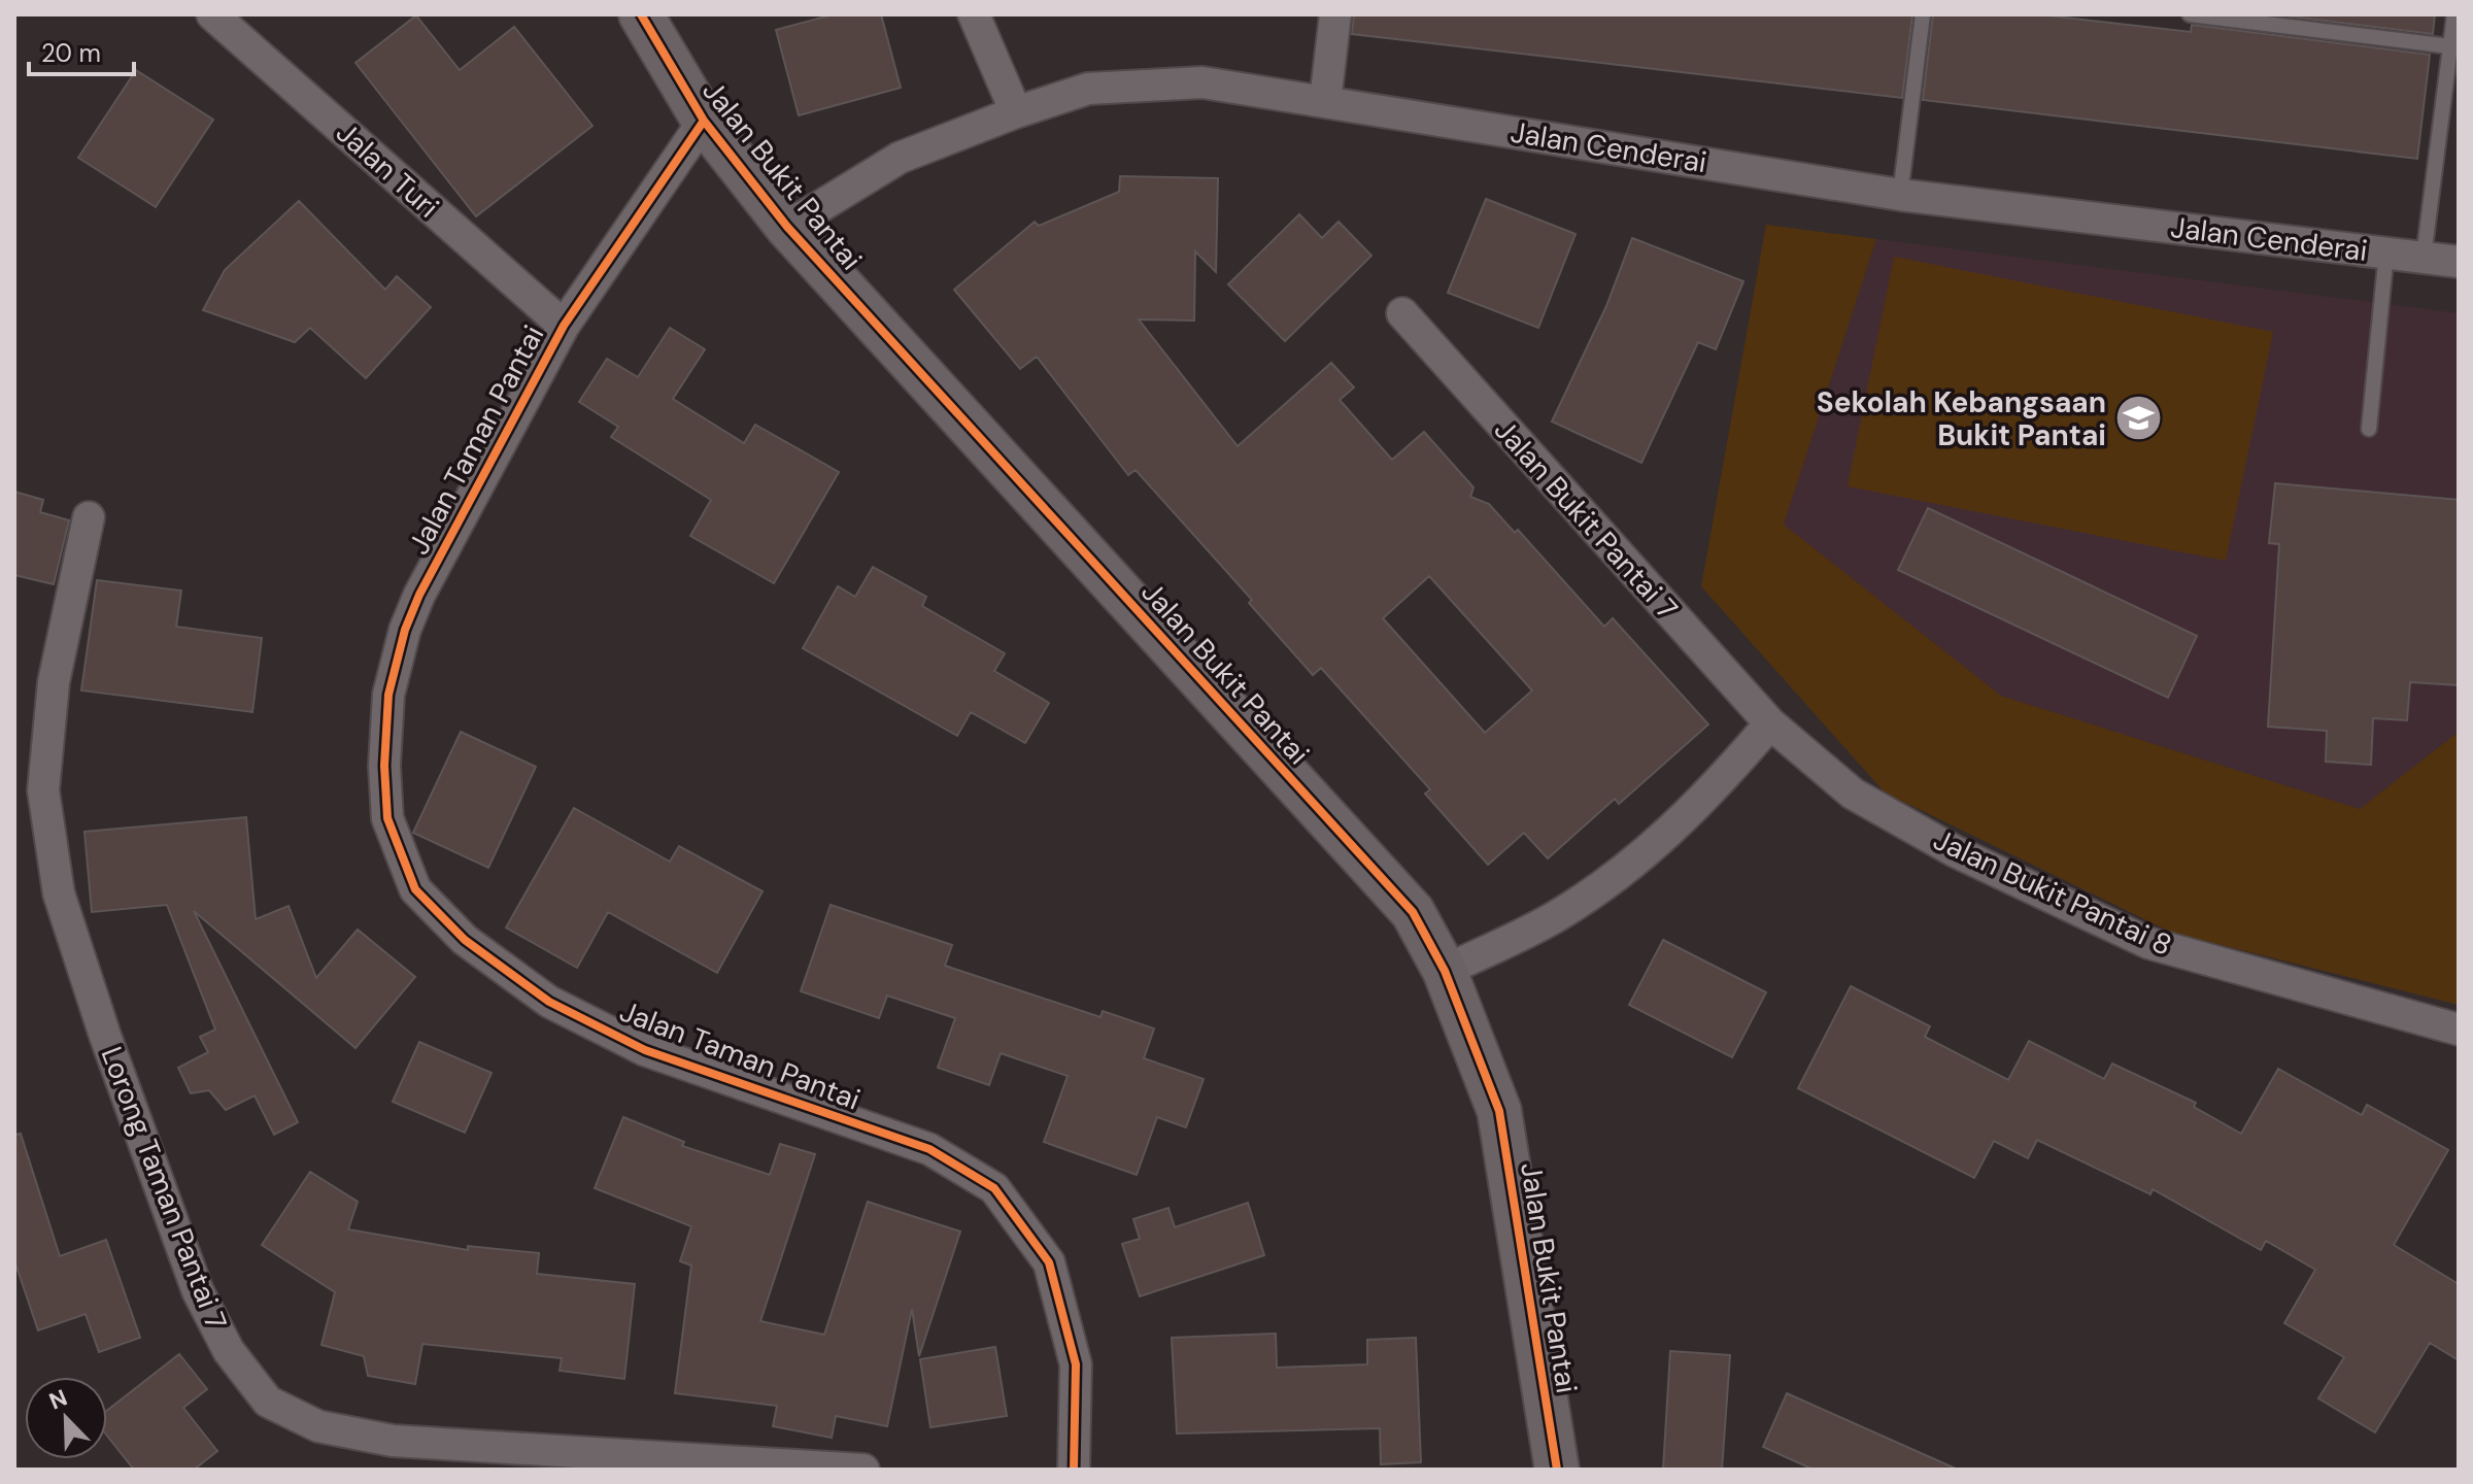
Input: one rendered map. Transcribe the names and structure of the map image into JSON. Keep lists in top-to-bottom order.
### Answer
{
  "streets": {
    "street": [
      "Jalan Cenderai",
      "Jalan Turi",
      "Jalan Bukit Pantai",
      "Jalan Taman Pantai",
      "Jalan Bukit Pantai 7",
      "Jalan Bukit Pantai 8",
      "Lorong Taman Pantai 7"
    ]
  },
  "crossings": [
    ["Jalan Cenderai", "Jalan Bukit Pantai"],
    ["Jalan Turi", "Jalan Taman Pantai"],
    ["Jalan Bukit Pantai", "Jalan Taman Pantai"],
    ["Jalan Bukit Pantai 7", "Jalan Bukit Pantai 8"]
  ],
  "places": {
    "school or university": ["Sekolah Kebangsaan Bukit Pantai"]
  },
  "scale_bar": "20 m",
  "north": "top left"
}
